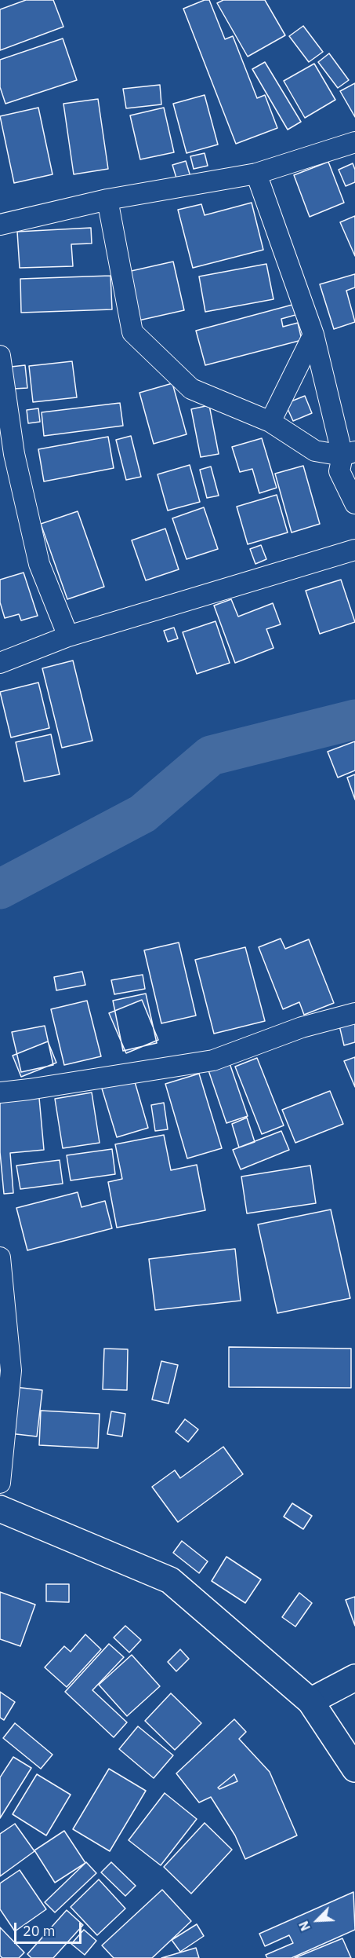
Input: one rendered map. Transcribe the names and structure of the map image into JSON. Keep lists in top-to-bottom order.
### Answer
{
  "scale_bar": "20 m",
  "north": "bottom left"
}
